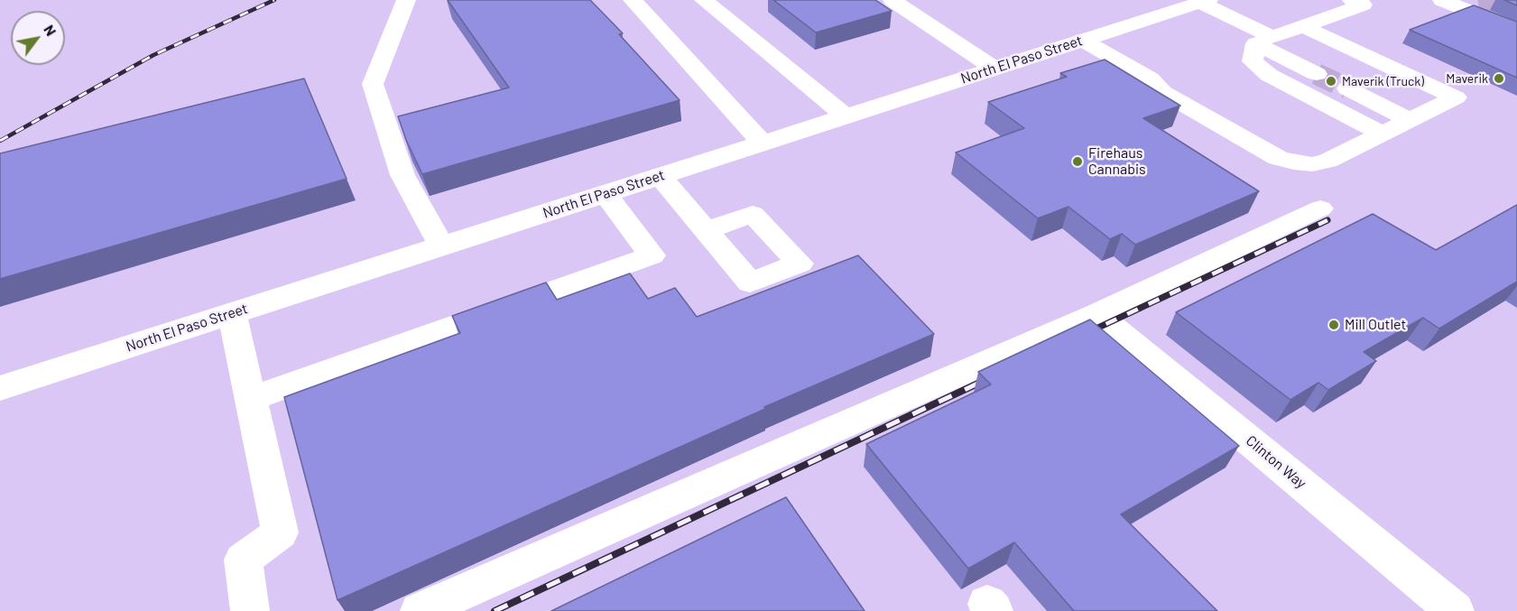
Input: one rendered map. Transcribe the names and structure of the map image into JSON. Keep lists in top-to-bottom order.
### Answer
{
  "streets": {
    "street": ["North El Paso Street", "Clinton Way"]
  },
  "places": [
    "Maverik",
    "Maverik (Truck)",
    "Firehaus Cannabis",
    "Mill Outlet"
  ],
  "north": "top right"
}
